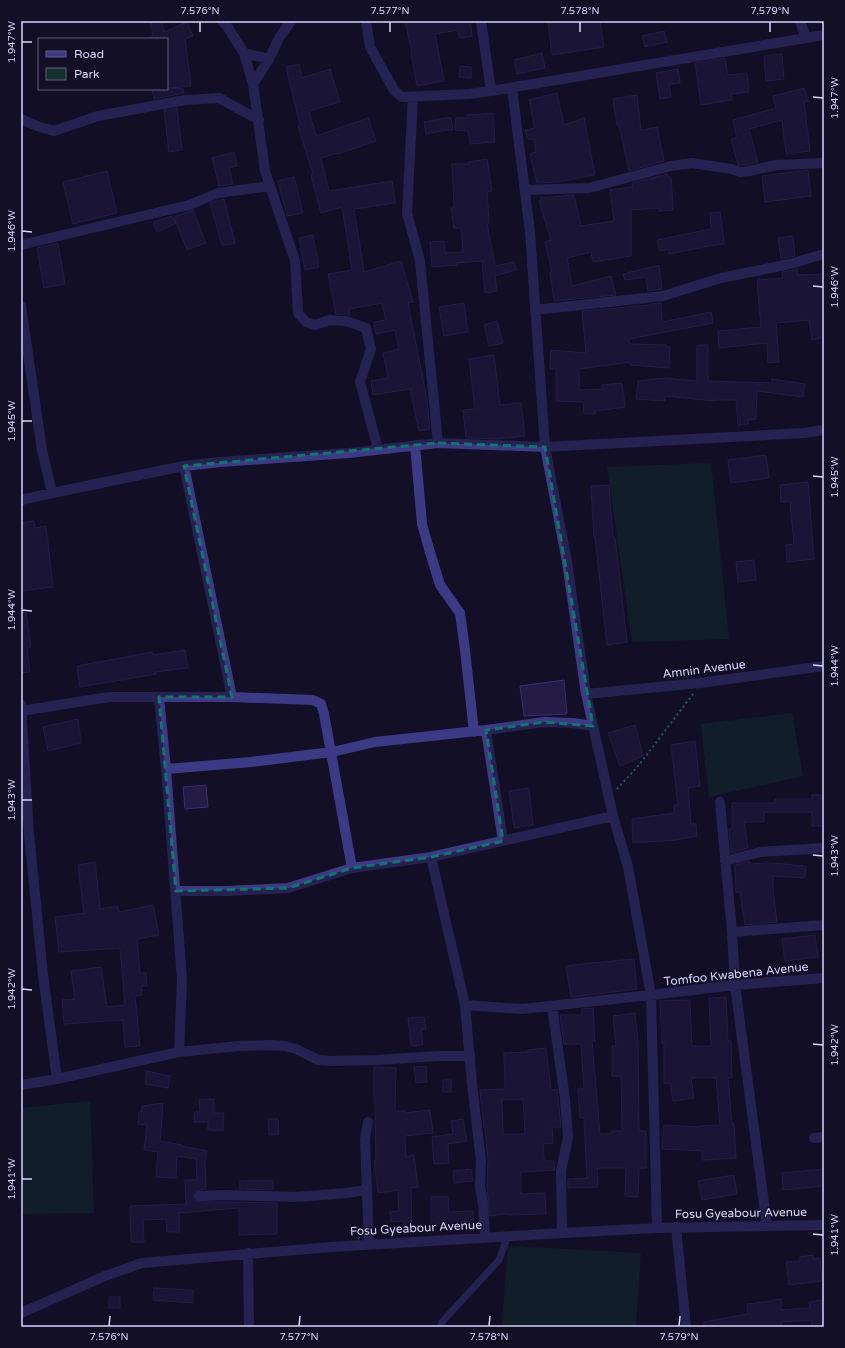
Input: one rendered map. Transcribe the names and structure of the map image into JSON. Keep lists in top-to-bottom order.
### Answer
{
  "streets": {
    "street": ["Amnin Avenue", "Tomfoo Kwabena Avenue", "Fosu Gyeabour Avenue"]
  },
  "legend": ["Road", "Park"],
  "coordinates": [
    "7.576°N",
    "7.577°N",
    "7.578°N",
    "7.579°N",
    "1.947°W",
    "1.946°W",
    "1.945°W",
    "1.944°W",
    "1.943°W",
    "1.942°W",
    "1.941°W"
  ]
}
